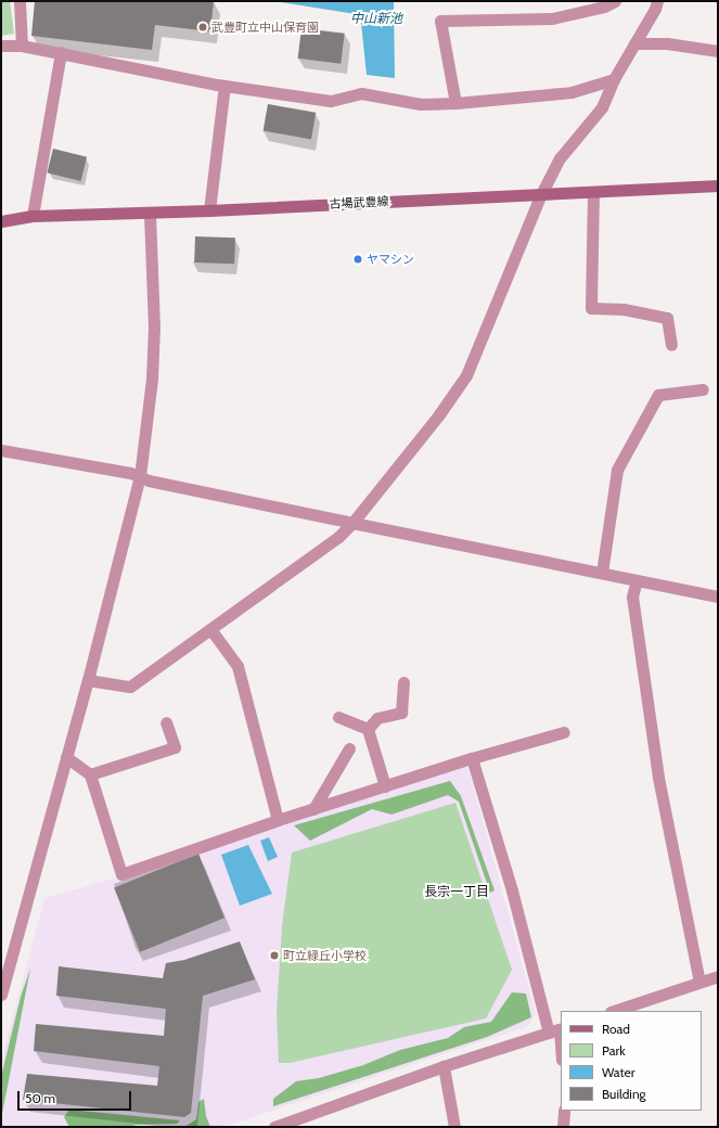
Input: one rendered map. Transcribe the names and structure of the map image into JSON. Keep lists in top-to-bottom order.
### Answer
{
  "streets": {
    "main road": ["古場武豊線"]
  },
  "districts": ["長宗一丁目"],
  "water": ["中山新池"],
  "places": ["武豊町立中山保育園", "ヤマシン", "町立緑丘小学校"],
  "legend": [
    "Road",
    "Park",
    "Water",
    "Building"
  ],
  "scale_bar": "50 m"
}
